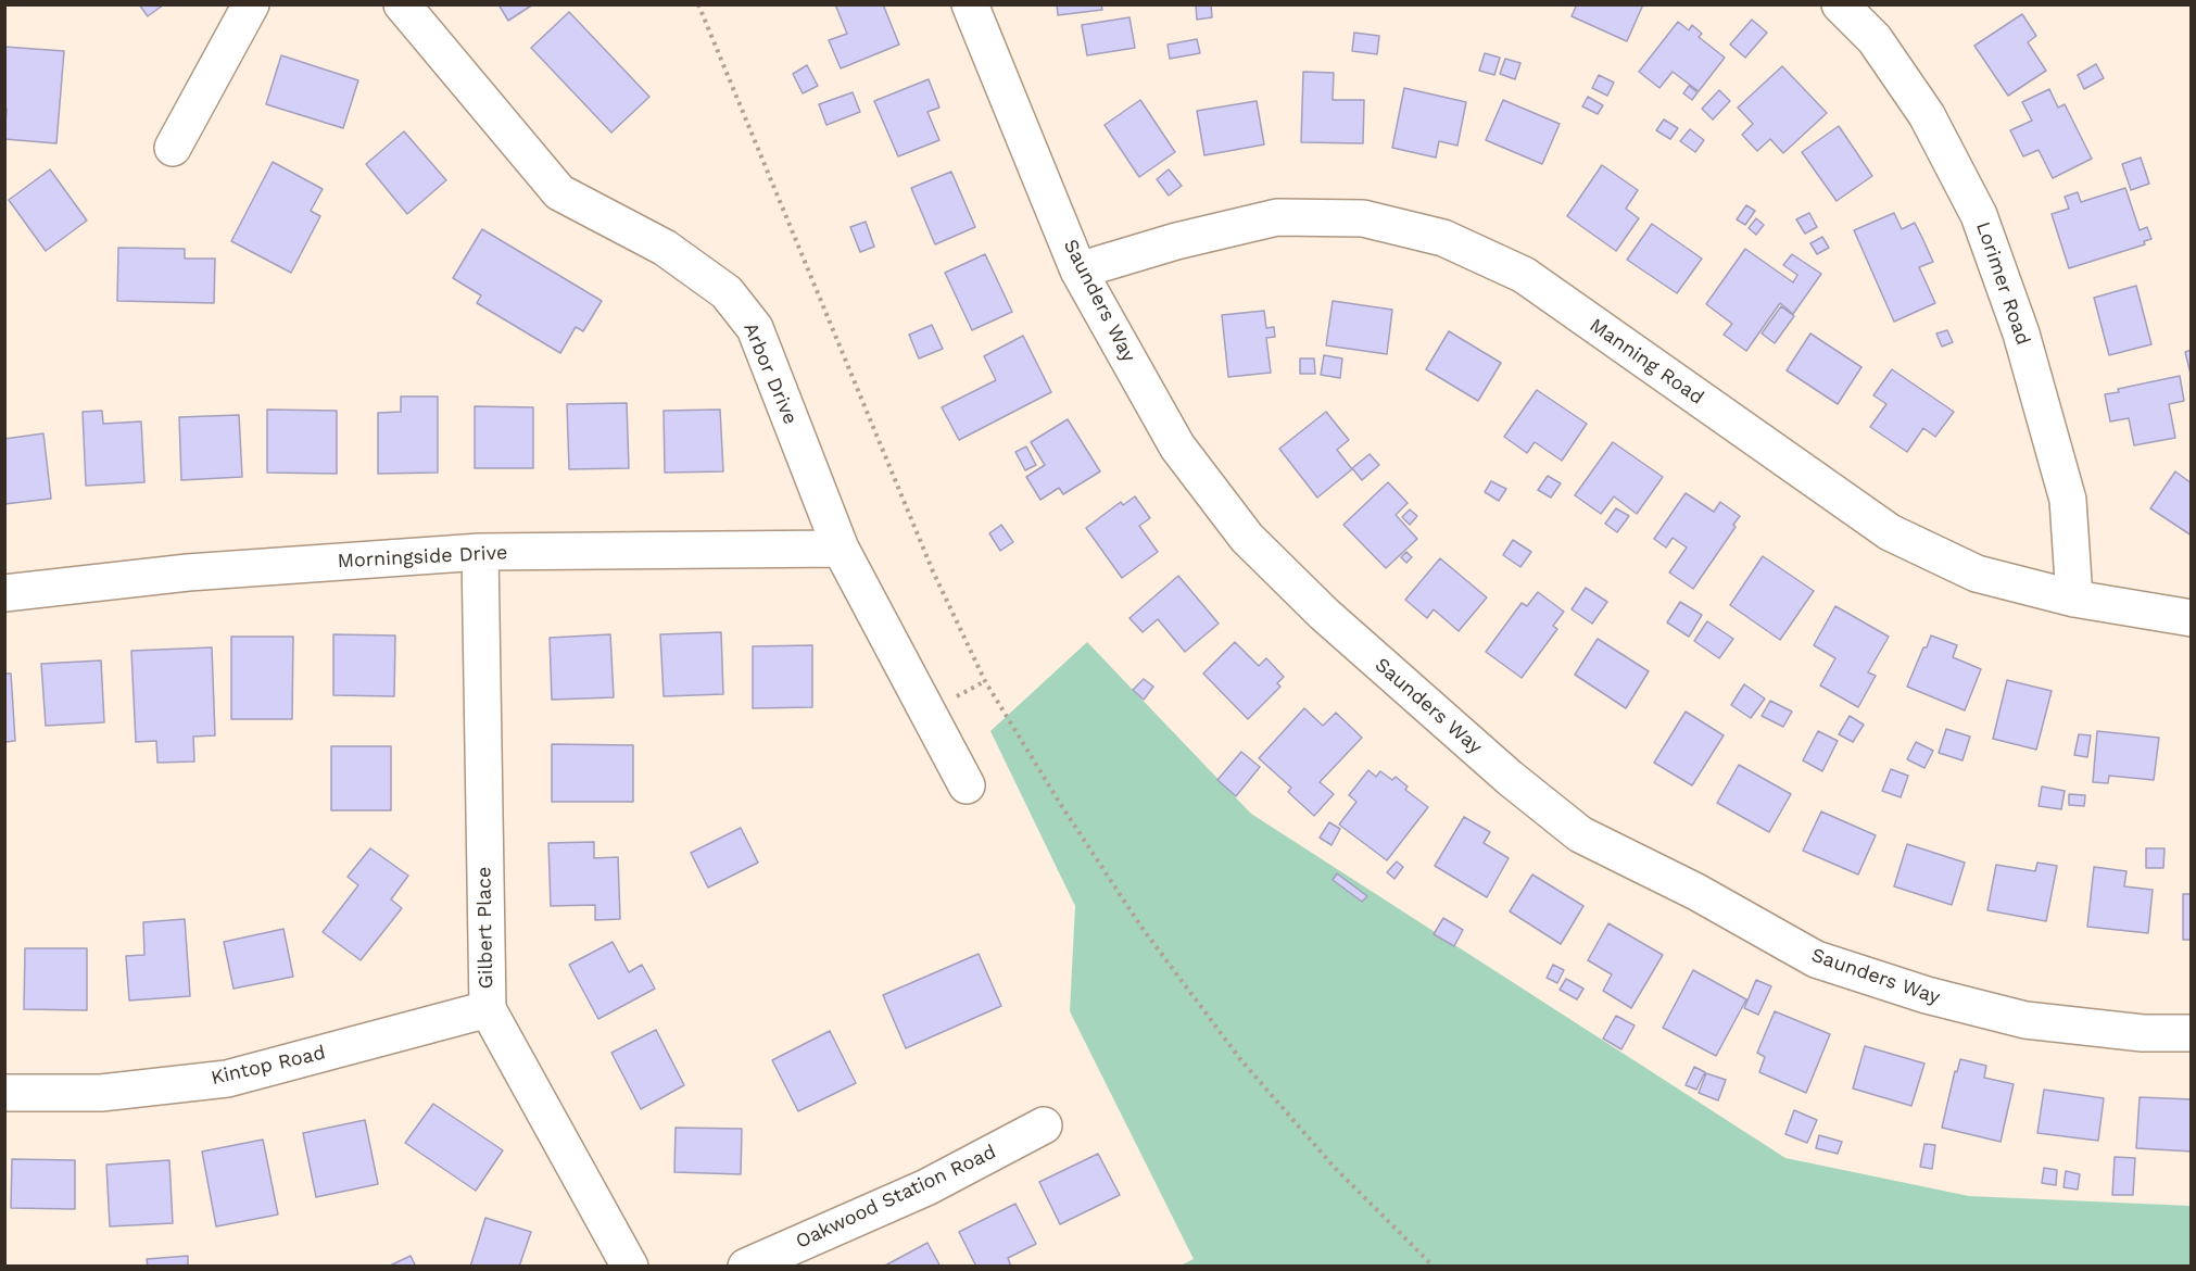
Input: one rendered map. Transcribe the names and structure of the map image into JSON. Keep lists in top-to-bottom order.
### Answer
{
  "streets": {
    "street": [
      "Lorimer Road",
      "Saunders Way",
      "Manning Road",
      "Arbor Drive",
      "Morningside Drive",
      "Gilbert Place",
      "Kintop Road",
      "Oakwood Station Road"
    ]
  },
  "crossings": [
    ["Lorimer Road", "Manning Road"],
    ["Saunders Way", "Manning Road"],
    ["Arbor Drive", "Morningside Drive"],
    ["Morningside Drive", "Gilbert Place"],
    ["Gilbert Place", "Kintop Road"]
  ]
}
